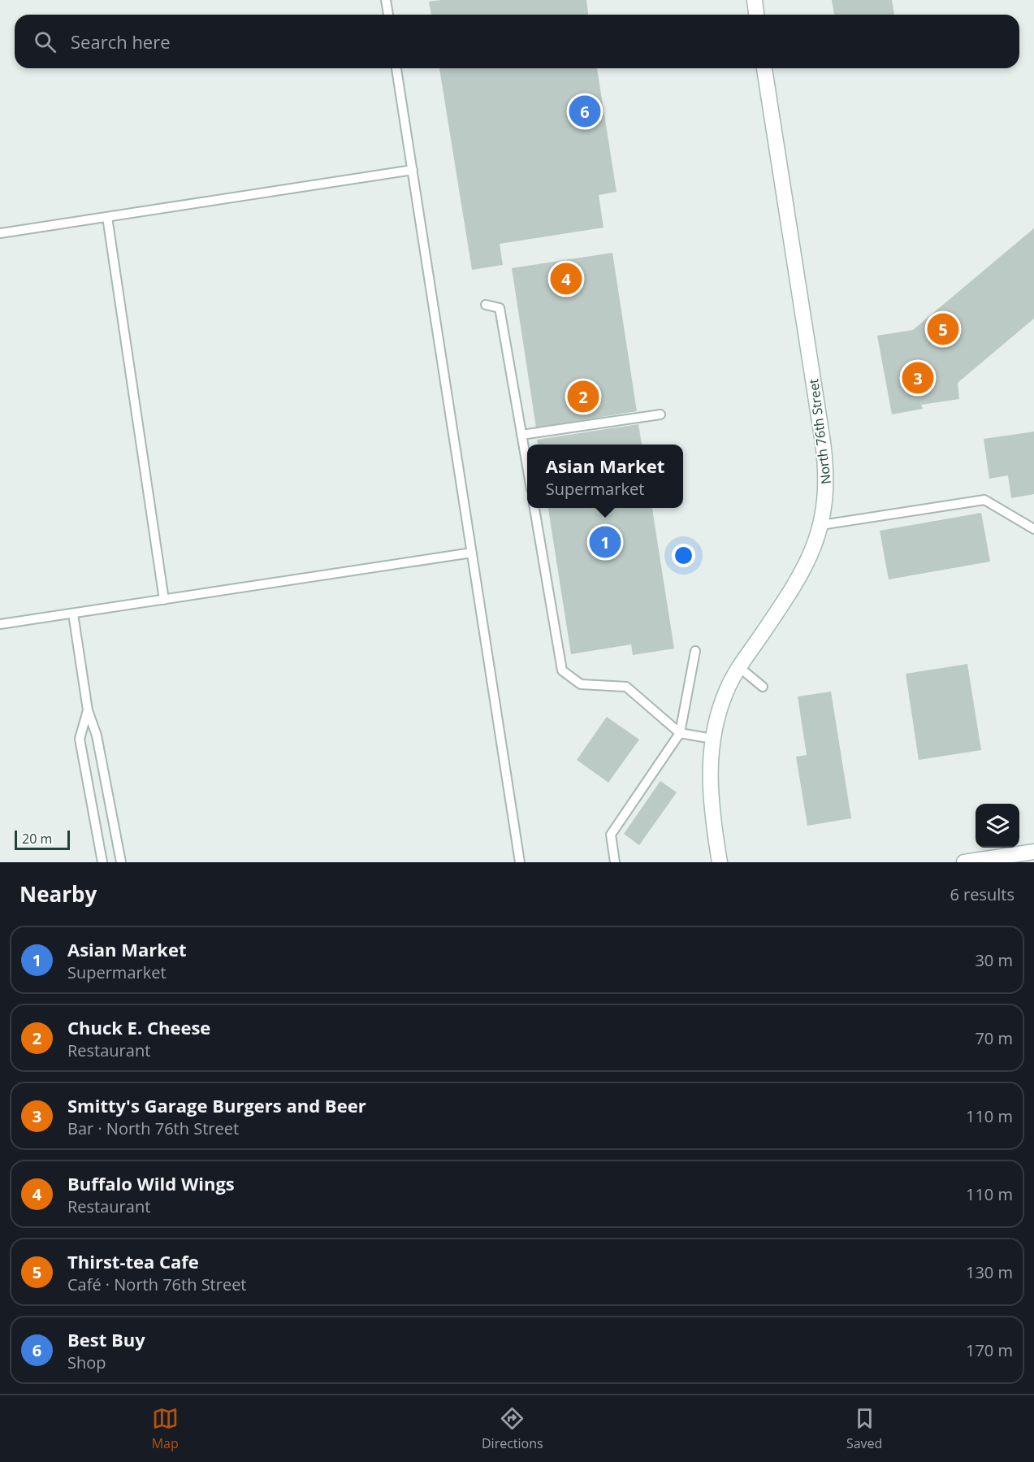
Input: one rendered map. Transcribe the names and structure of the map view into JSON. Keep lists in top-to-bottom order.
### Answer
{
  "streets": {
    "street": ["North 76th Street"]
  },
  "scale_bar": "20 m",
  "page": {
    "search": "Search here",
    "pins": [
      "6",
      "4",
      "5",
      "3",
      "2",
      "1"
    ],
    "popup": ["Asian Market", "Supermarket"],
    "scale": "20 m",
    "heading": ["Nearby", "6 results"],
    "list": [
      {
        "mark": "1",
        "name": "Asian Market",
        "note": "Supermarket",
        "value": "30 m"
      },
      {
        "mark": "2",
        "name": "Chuck E. Cheese",
        "note": "Restaurant",
        "value": "70 m"
      },
      {
        "mark": "3",
        "name": "Smitty's Garage Burgers and Beer",
        "note": "Bar · North 76th Street",
        "value": "110 m"
      },
      {
        "mark": "4",
        "name": "Buffalo Wild Wings",
        "note": "Restaurant",
        "value": "110 m"
      },
      {
        "mark": "5",
        "name": "Thirst-tea Cafe",
        "note": "Café · North 76th Street",
        "value": "130 m"
      },
      {
        "mark": "6",
        "name": "Best Buy",
        "note": "Shop",
        "value": "170 m"
      }
    ],
    "nav": ["Map", "Directions", "Saved"]
  }
}
